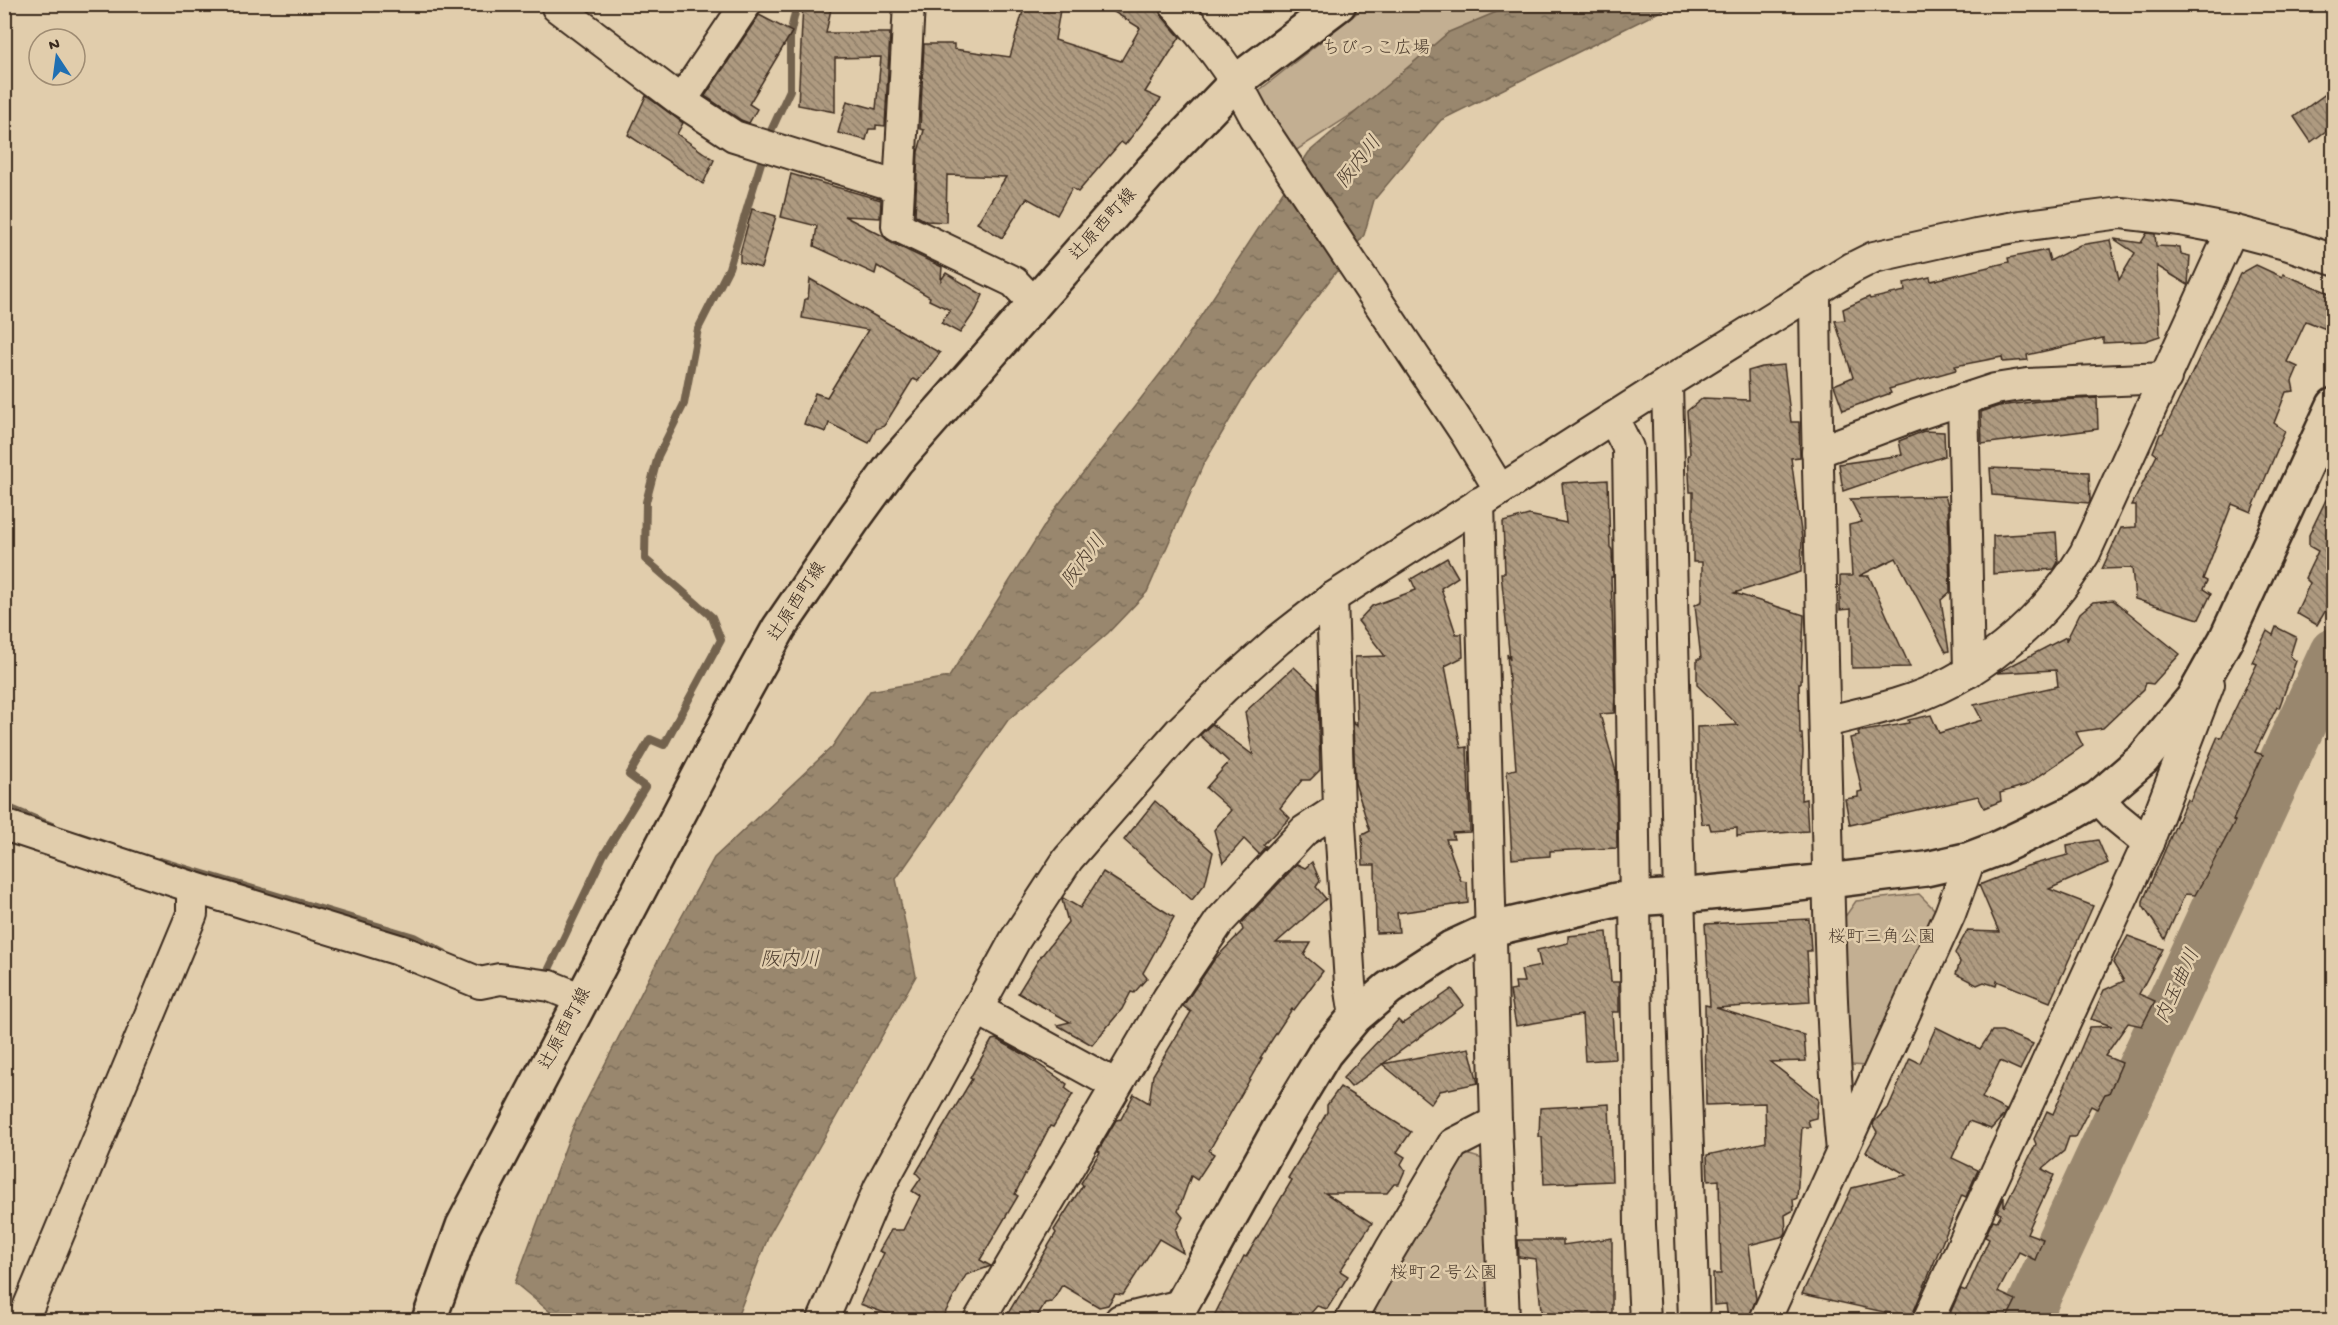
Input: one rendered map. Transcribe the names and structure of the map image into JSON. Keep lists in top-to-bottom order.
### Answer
{
  "streets": {
    "main road": ["辻原西町線"]
  },
  "water": ["阪内川", "内玉曲川"],
  "parks": ["ちびっこ広場", "桜町三角公園", "桜町２号公園"],
  "north": "top"
}
